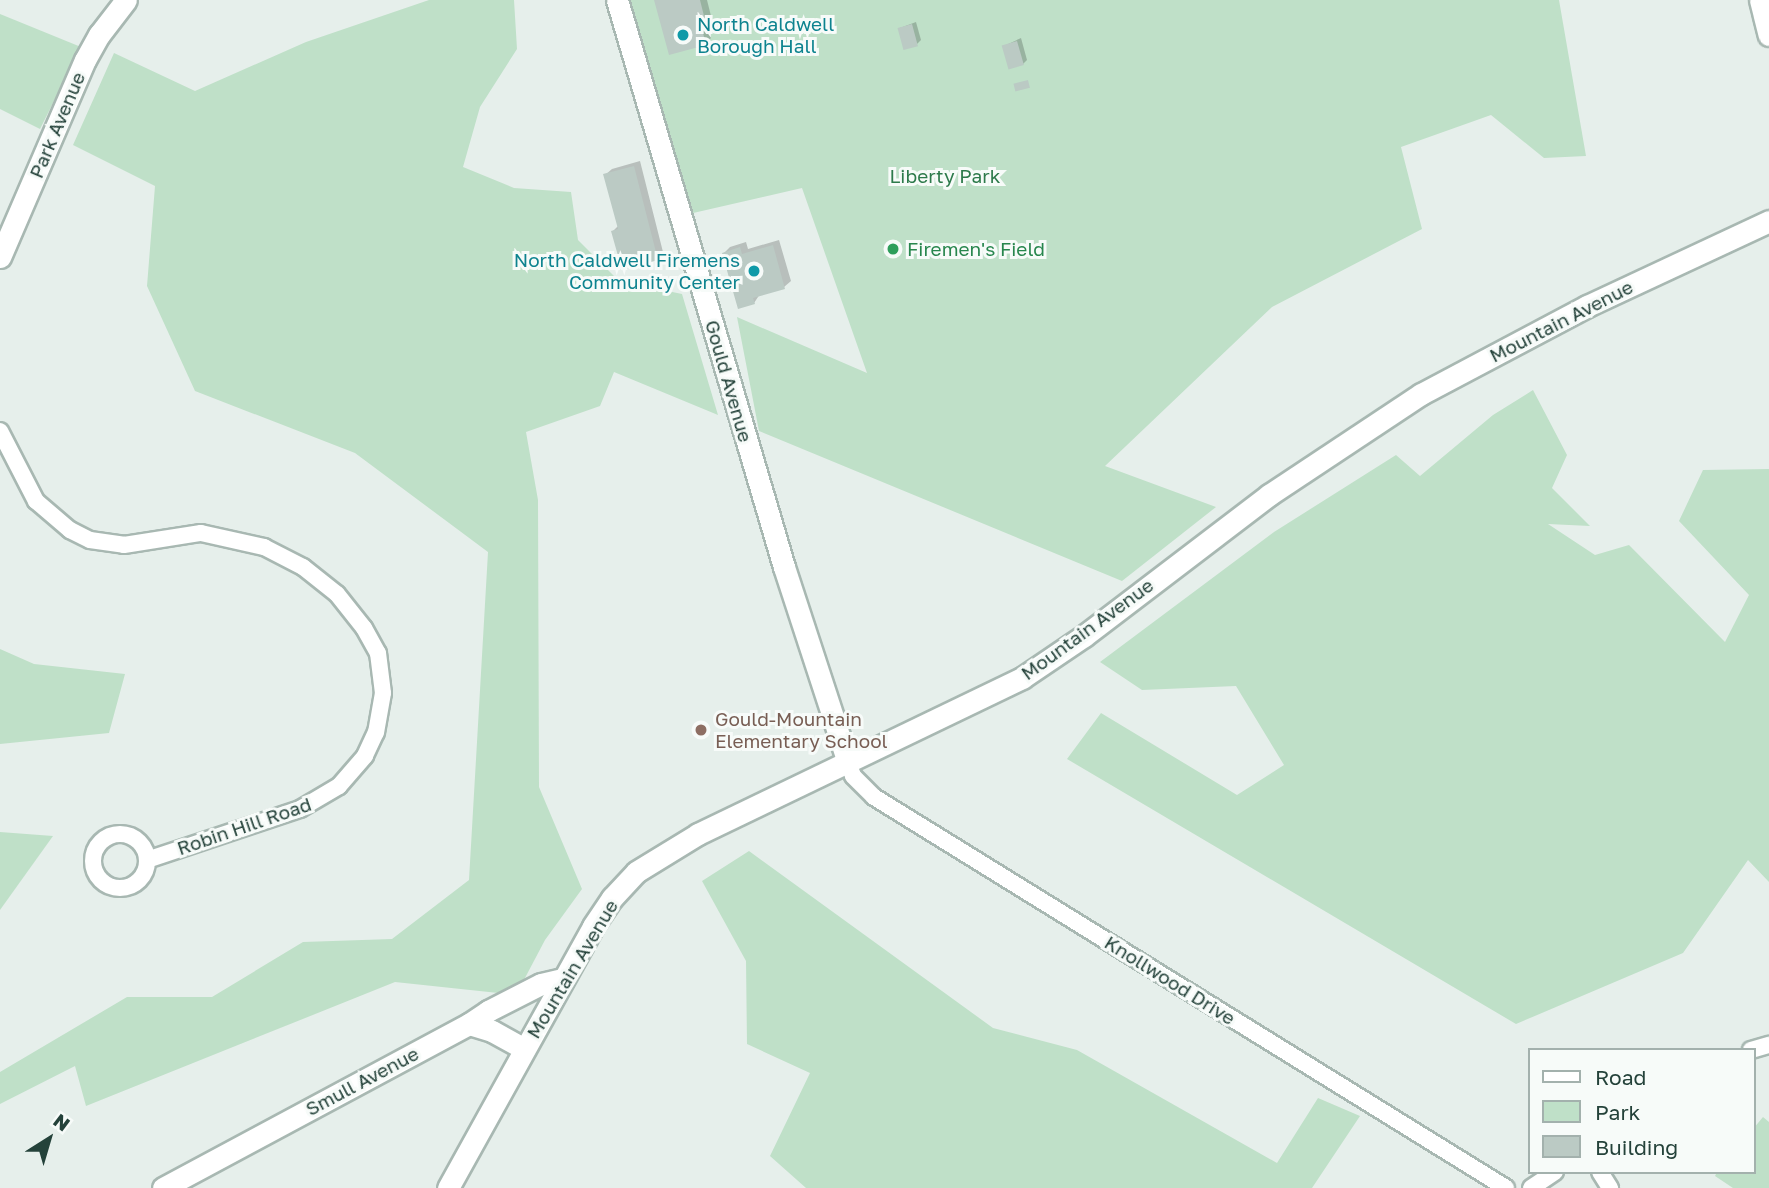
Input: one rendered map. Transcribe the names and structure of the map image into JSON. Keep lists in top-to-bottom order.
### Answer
{
  "streets": {
    "street": [
      "Park Avenue",
      "Mountain Avenue",
      "Gould Avenue",
      "Robin Hill Road",
      "Knollwood Drive",
      "Smull Avenue"
    ]
  },
  "crossings": [
    ["Mountain Avenue", "Gould Avenue"],
    ["Mountain Avenue", "Knollwood Drive"],
    ["Mountain Avenue", "Smull Avenue"],
    ["Gould Avenue", "Knollwood Drive"]
  ],
  "parks": ["Liberty Park"],
  "places": [
    "North Caldwell Borough Hall",
    "Firemen's Field",
    "North Caldwell Firemens Community Center",
    "Gould-Mountain Elementary School"
  ],
  "legend": ["Road", "Park", "Building"],
  "north": "top right"
}
